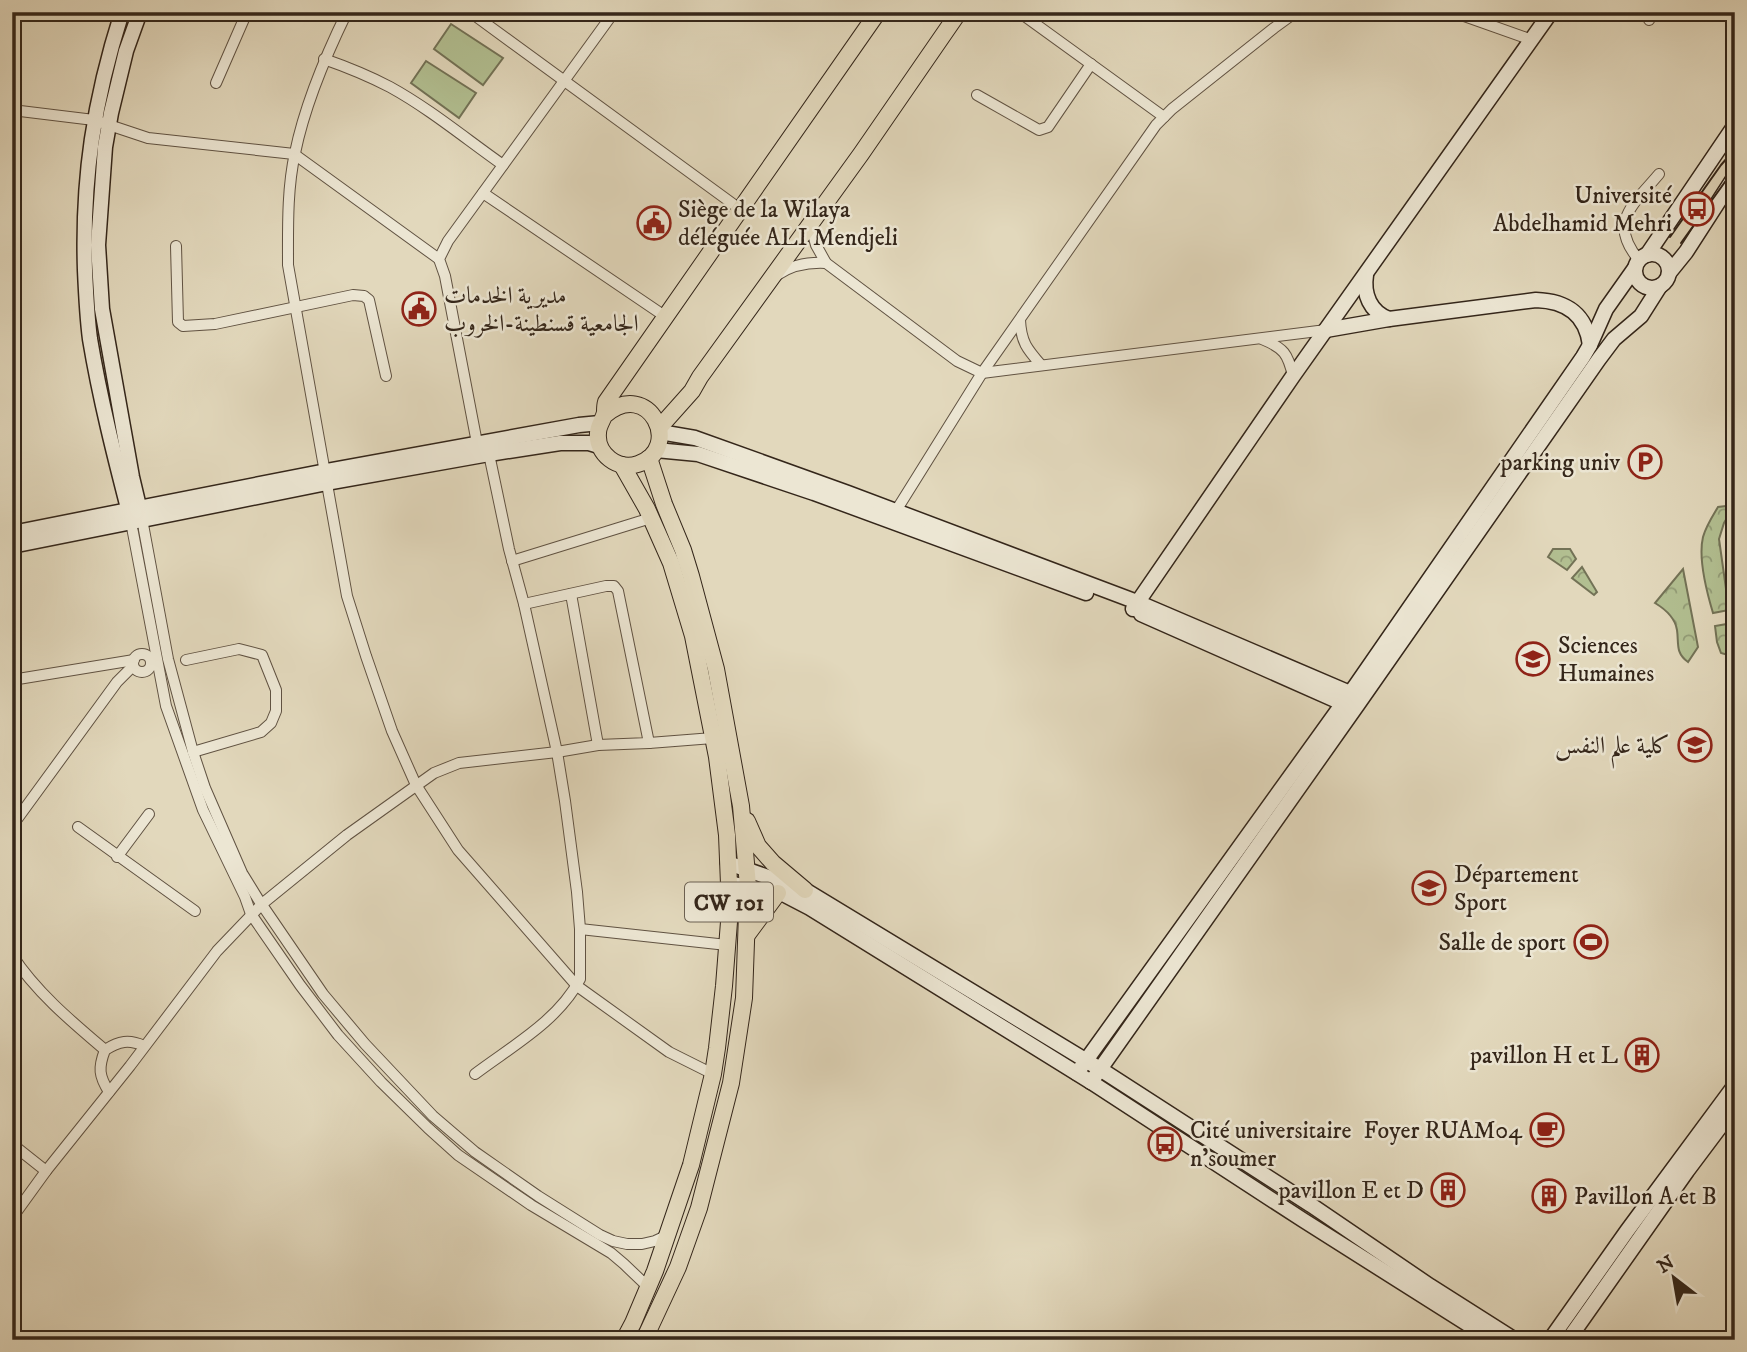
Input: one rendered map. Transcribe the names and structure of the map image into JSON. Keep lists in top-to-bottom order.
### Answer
{
  "streets": {
    "main road": ["CW 101"]
  },
  "places": {
    "bus stop": ["Université Abdelhamid Mehri", "Cité universitaire n'soumer"],
    "public building": ["Siège de la Wilaya déléguée ALI Mendjeli", "مديرية الخدمات الجامعية قسنطينة-الخروب"],
    "parking": ["parking univ"],
    "school or university": ["Sciences Humaines", "كلية علم النفس", "Département Sport"],
    "sports": ["Salle de sport"],
    "building": ["pavillon H et L", "pavillon E et D", "Pavillon A et B"],
    "cafe": ["Foyer RUAM04"]
  },
  "north": "top left"
}
